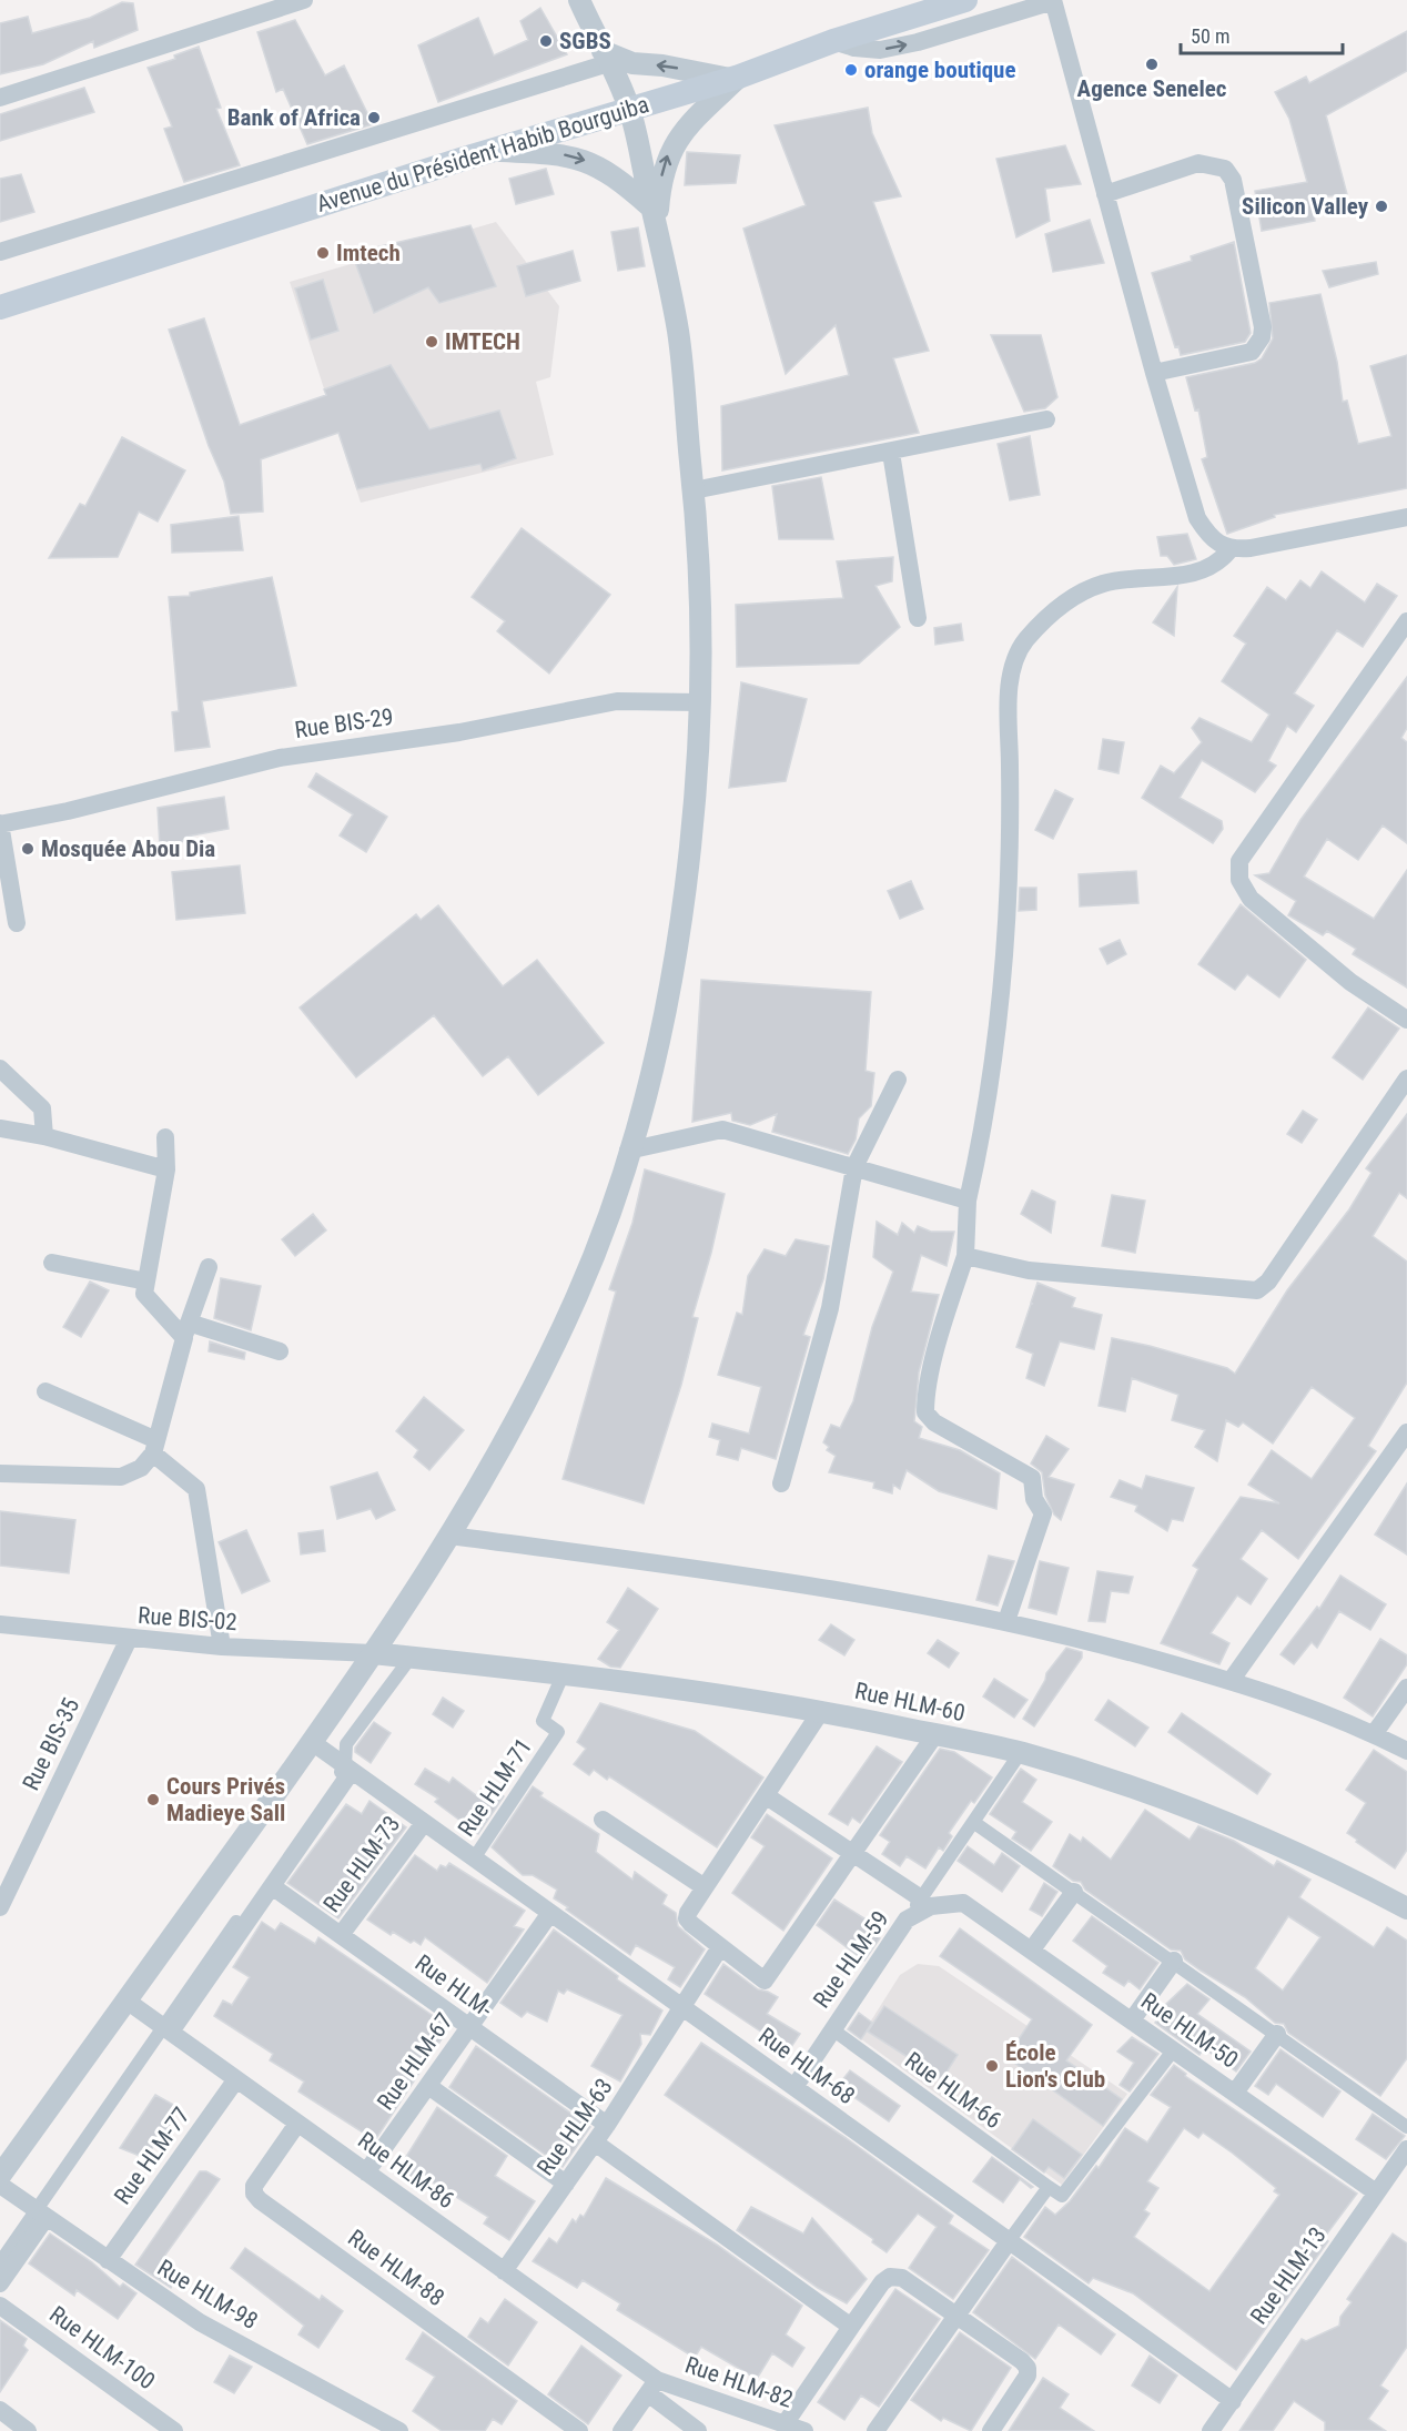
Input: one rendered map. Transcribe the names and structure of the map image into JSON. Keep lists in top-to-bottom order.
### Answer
{
  "streets": {
    "main road": ["Avenue du Président Habib Bourguiba"],
    "street": [
      "Rue BIS-29",
      "Rue BIS-02",
      "Rue HLM-60",
      "Rue BIS-35",
      "Rue HLM-71",
      "Rue HLM-73",
      "Rue HLM-59",
      "Rue HLM-",
      "Rue HLM-50",
      "Rue HLM-67",
      "Rue HLM-68",
      "Rue HLM-66",
      "Rue HLM-63",
      "Rue HLM-77",
      "Rue HLM-86",
      "Rue HLM-88",
      "Rue HLM-13",
      "Rue HLM-98",
      "Rue HLM-100",
      "Rue HLM-82"
    ]
  },
  "crossings": [
    ["Rue BIS-02", "Rue HLM-60"],
    ["Rue BIS-02", "Rue BIS-35"],
    ["Rue HLM-60", "Rue HLM-71"],
    ["Rue HLM-71", "Rue HLM-68"],
    ["Rue HLM-73", "Rue HLM-"],
    ["Rue HLM-73", "Rue HLM-68"],
    ["Rue HLM-59", "Rue HLM-50"],
    ["Rue HLM-59", "Rue HLM-68"],
    ["Rue HLM-59", "Rue HLM-66"],
    ["Rue HLM-", "Rue HLM-67"],
    ["Rue HLM-", "Rue HLM-63"],
    ["Rue HLM-50", "Rue HLM-13"],
    ["Rue HLM-67", "Rue HLM-68"],
    ["Rue HLM-67", "Rue HLM-86"],
    ["Rue HLM-68", "Rue HLM-63"],
    ["Rue HLM-68", "Rue HLM-13"],
    ["Rue HLM-63", "Rue HLM-86"],
    ["Rue HLM-77", "Rue HLM-86"],
    ["Rue HLM-77", "Rue HLM-98"],
    ["Rue HLM-86", "Rue HLM-88"],
    ["Rue HLM-86", "Rue HLM-82"]
  ],
  "places": [
    "SGBS",
    "Agence Senelec",
    "orange boutique",
    "Bank of Africa",
    "Silicon Valley",
    "Imtech",
    "IMTECH",
    "Mosquée Abou Dia",
    "Cours Privés Madieye Sall",
    "École Lion's Club"
  ],
  "scale_bar": "50 m"
}
